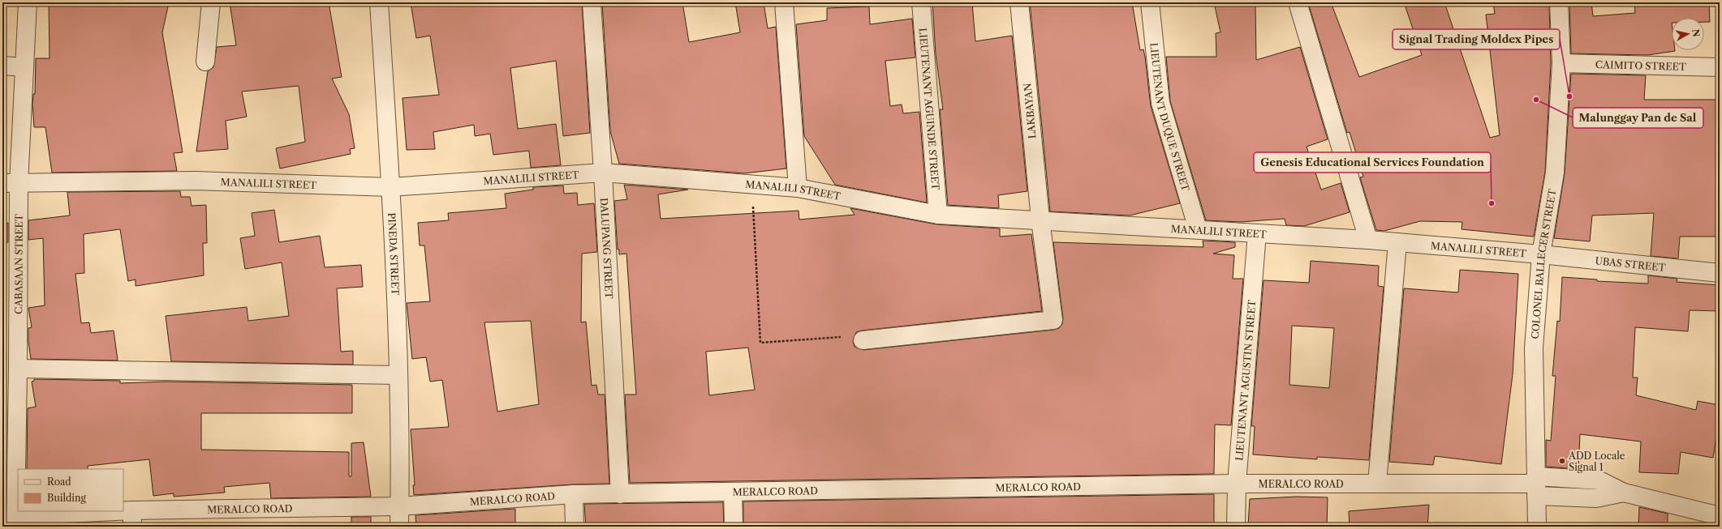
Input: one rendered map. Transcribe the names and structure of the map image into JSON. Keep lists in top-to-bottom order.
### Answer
{
  "streets": {
    "street": [
      "CAIMITO STREET",
      "LIEUTENANT AGUINDE STREET",
      "LAKBAYAN",
      "LIEUTENANT DUQUE STREET",
      "MANALILI STREET",
      "DALUPANG STREET",
      "PINEDA STREET",
      "UBAS STREET",
      "CABASAAN STREET",
      "COLONEL BALLECER STREET",
      "LIEUTENANT AGUSTIN STREET",
      "MERALCO ROAD"
    ]
  },
  "crossings": [
    ["CAIMITO STREET", "COLONEL BALLECER STREET"],
    ["LIEUTENANT AGUINDE STREET", "MANALILI STREET"],
    ["LAKBAYAN", "MANALILI STREET"],
    ["LIEUTENANT DUQUE STREET", "MANALILI STREET"],
    ["MANALILI STREET", "DALUPANG STREET"],
    ["MANALILI STREET", "PINEDA STREET"],
    ["MANALILI STREET", "UBAS STREET"],
    ["MANALILI STREET", "CABASAAN STREET"],
    ["MANALILI STREET", "COLONEL BALLECER STREET"],
    ["MANALILI STREET", "LIEUTENANT AGUSTIN STREET"],
    ["DALUPANG STREET", "MERALCO ROAD"],
    ["PINEDA STREET", "MERALCO ROAD"],
    ["UBAS STREET", "COLONEL BALLECER STREET"],
    ["CABASAAN STREET", "MERALCO ROAD"],
    ["COLONEL BALLECER STREET", "MERALCO ROAD"],
    ["LIEUTENANT AGUSTIN STREET", "MERALCO ROAD"]
  ],
  "places": [
    "Signal Trading Moldex Pipes",
    "Malunggay Pan de Sal",
    "Genesis Educational Services Foundation",
    "ADD Locale Signal 1"
  ],
  "legend": ["Road", "Building"],
  "north": "right"
}
